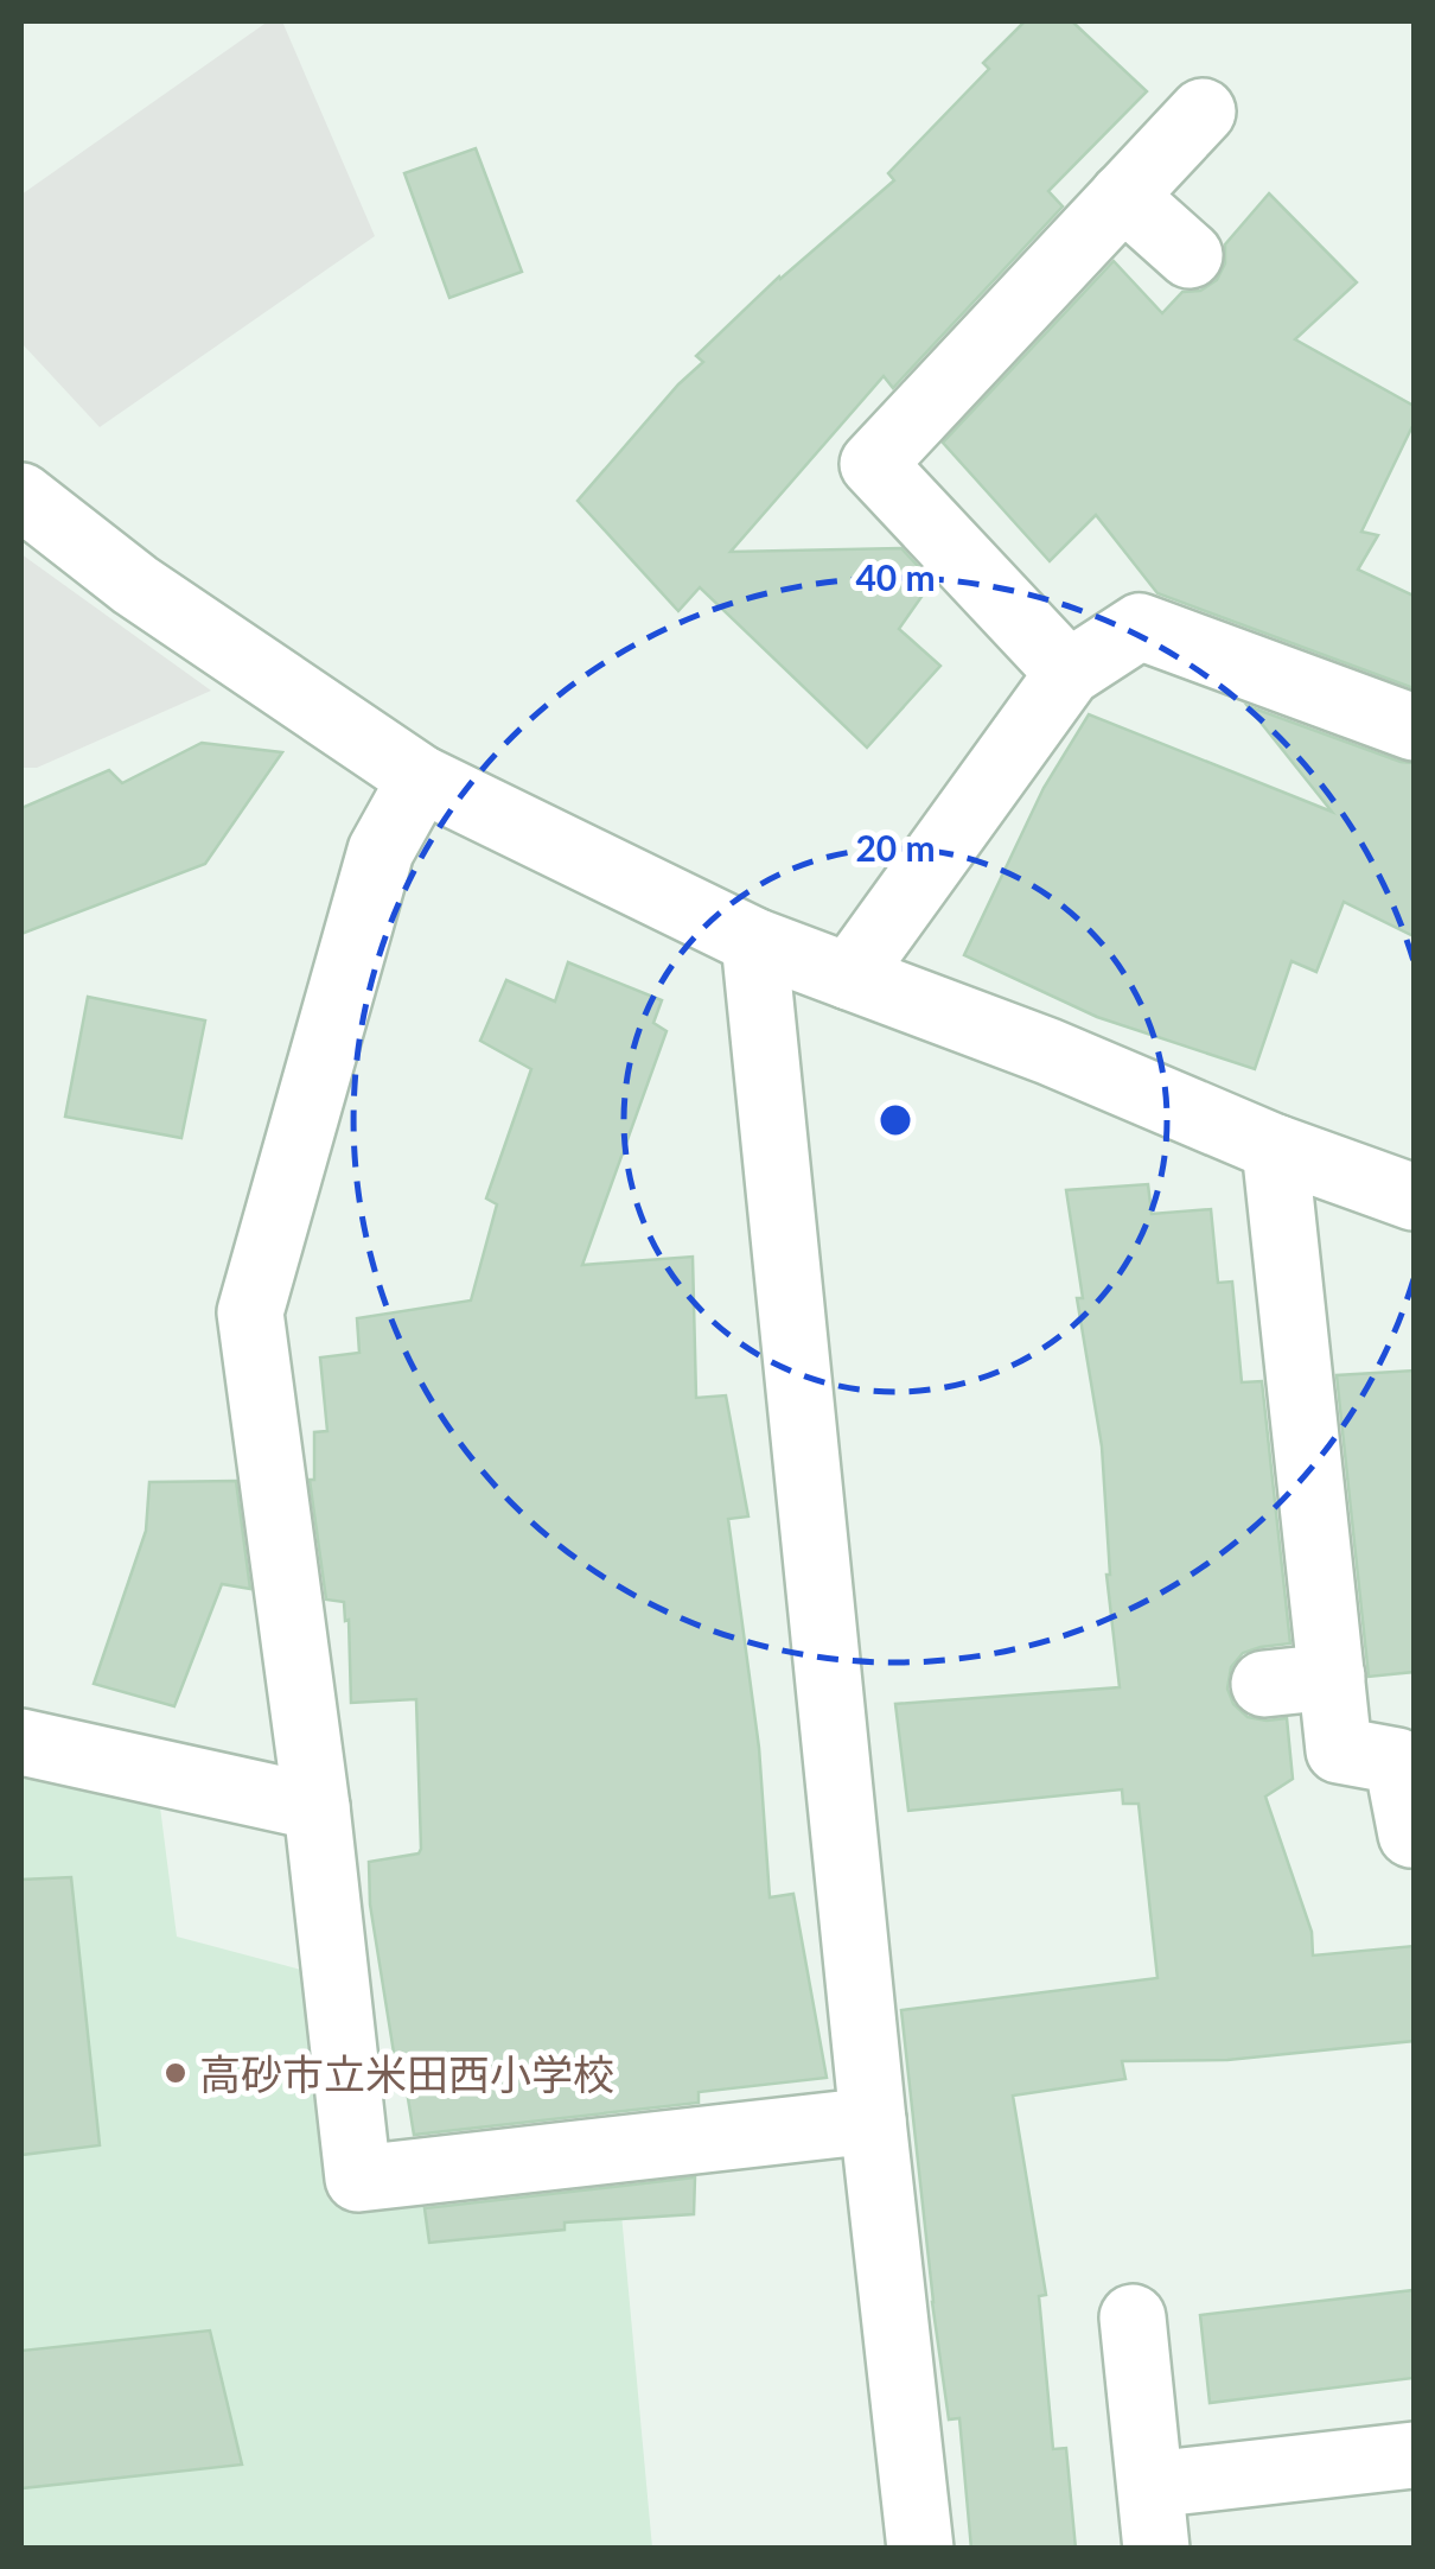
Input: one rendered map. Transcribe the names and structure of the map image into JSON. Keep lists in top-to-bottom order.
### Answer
{
  "places": ["高砂市立米田西小学校"],
  "rings": ["40 m", "20 m"]
}
